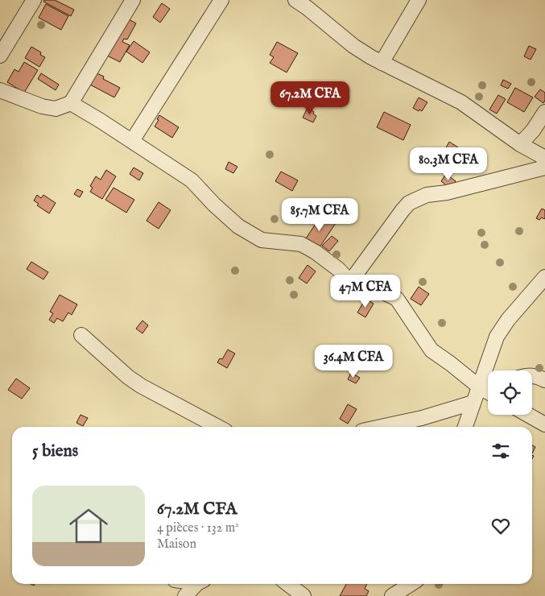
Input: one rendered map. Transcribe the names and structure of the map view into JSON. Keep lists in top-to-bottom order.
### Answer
{
  "page": {
    "price": [
      "67.2M CFA",
      "80.3M CFA",
      "85.7M CFA",
      "47M CFA",
      "36.4M CFA"
    ],
    "heading": "5 biens",
    "list": [
      {
        "name": "67.2M CFA",
        "note": "4 pièces · 132 m² · Maison"
      }
    ]
  }
}
